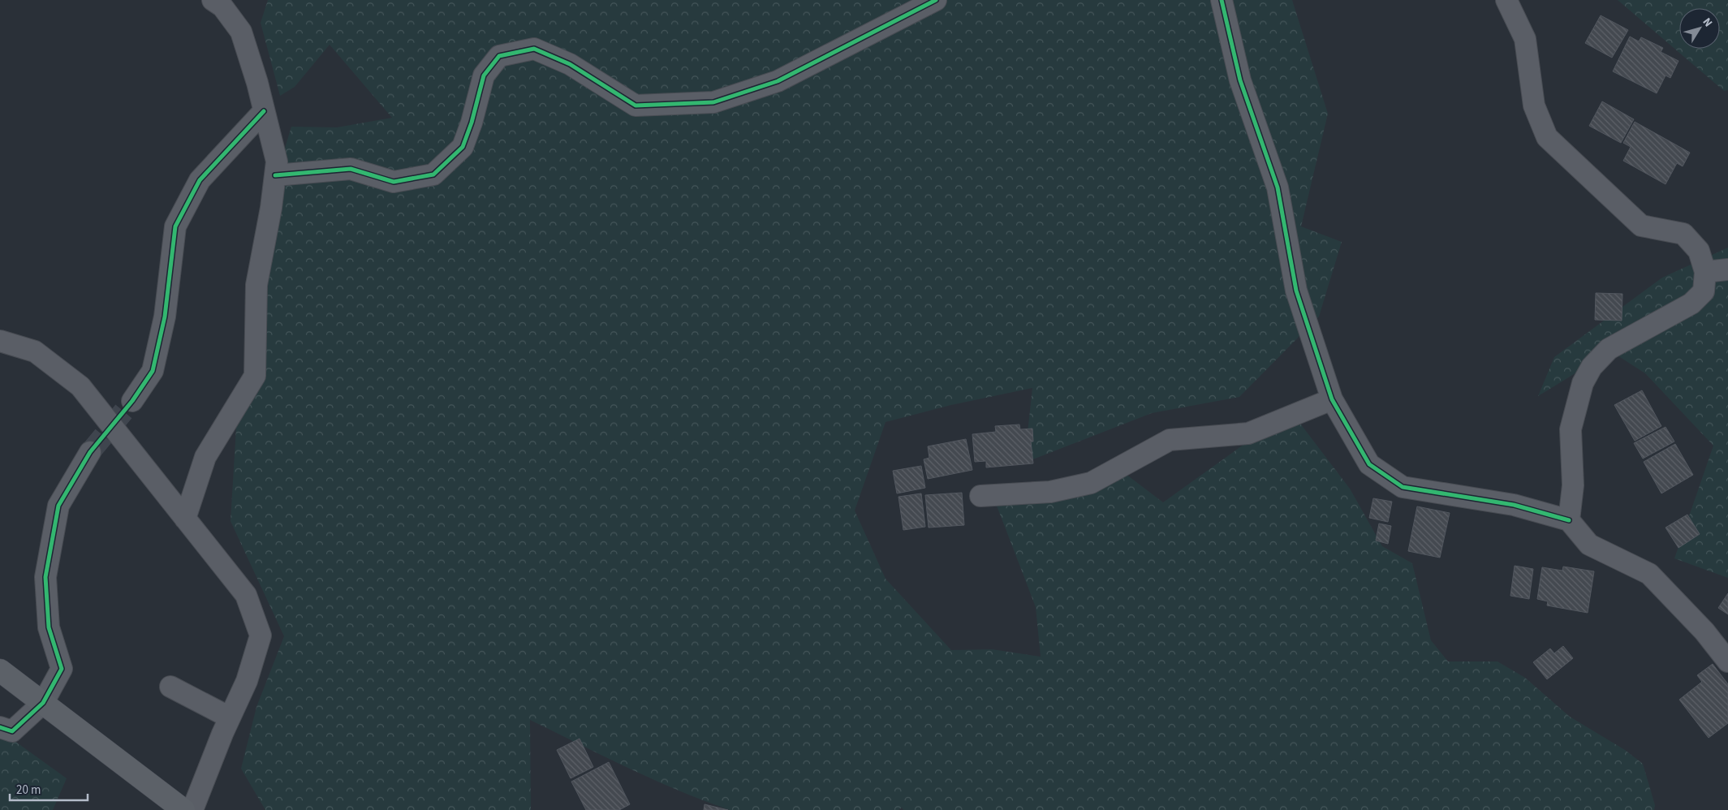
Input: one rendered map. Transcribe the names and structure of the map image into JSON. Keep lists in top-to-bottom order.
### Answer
{
  "scale_bar": "20 m",
  "north": "top right"
}
